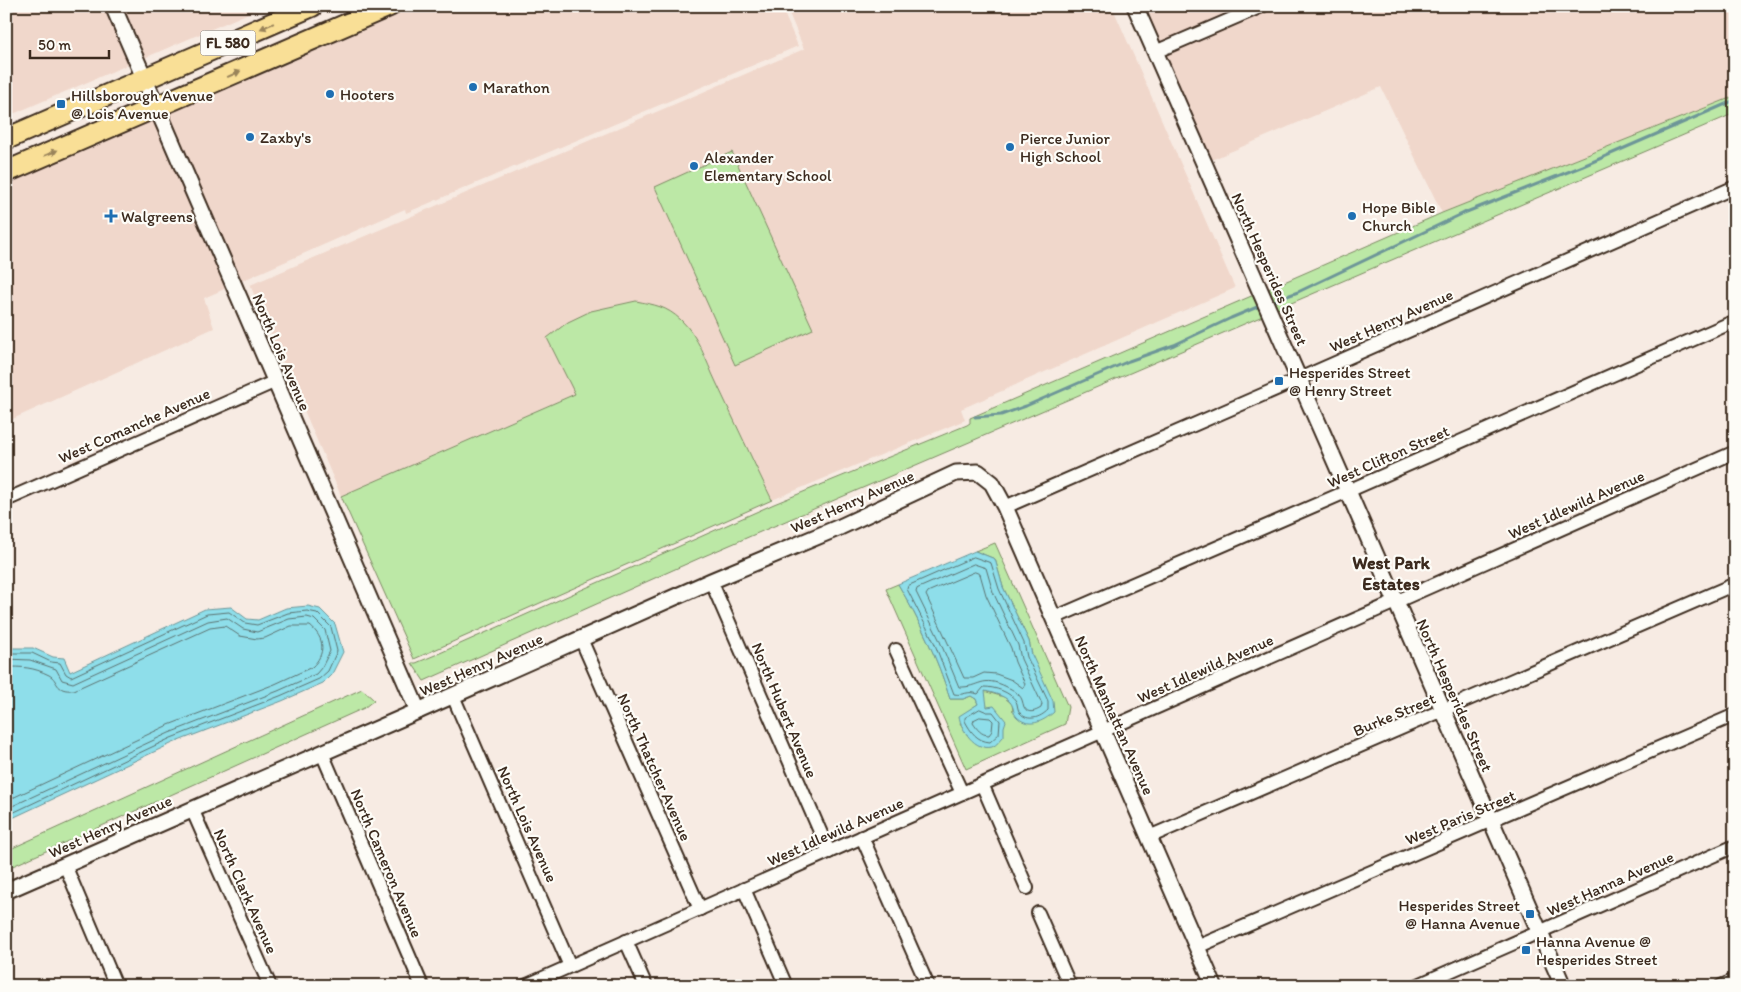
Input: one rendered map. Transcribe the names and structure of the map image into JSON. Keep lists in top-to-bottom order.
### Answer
{
  "streets": {
    "main road": ["FL 580"],
    "street": [
      "North Hesperides Street",
      "West Henry Avenue",
      "North Lois Avenue",
      "West Comanche Avenue",
      "West Clifton Street",
      "West Idlewild Avenue",
      "North Hubert Avenue",
      "Burke Street",
      "North Manhattan Avenue",
      "North Thatcher Avenue",
      "West Paris Street",
      "North Cameron Avenue",
      "West Hanna Avenue",
      "North Clark Avenue"
    ]
  },
  "crossings": [
    ["FL 580", "North Lois Avenue"],
    ["North Hesperides Street", "West Henry Avenue"],
    ["North Hesperides Street", "West Clifton Street"],
    ["North Hesperides Street", "West Idlewild Avenue"],
    ["North Hesperides Street", "Burke Street"],
    ["North Hesperides Street", "West Paris Street"],
    ["North Hesperides Street", "West Hanna Avenue"],
    ["West Henry Avenue", "North Lois Avenue"],
    ["West Henry Avenue", "North Hubert Avenue"],
    ["West Henry Avenue", "North Manhattan Avenue"],
    ["West Henry Avenue", "North Thatcher Avenue"],
    ["West Henry Avenue", "North Cameron Avenue"],
    ["West Henry Avenue", "North Clark Avenue"],
    ["North Lois Avenue", "West Comanche Avenue"],
    ["North Lois Avenue", "West Idlewild Avenue"],
    ["West Clifton Street", "North Manhattan Avenue"],
    ["West Idlewild Avenue", "North Hubert Avenue"],
    ["West Idlewild Avenue", "North Manhattan Avenue"],
    ["West Idlewild Avenue", "North Thatcher Avenue"],
    ["Burke Street", "North Manhattan Avenue"],
    ["North Manhattan Avenue", "West Paris Street"]
  ],
  "districts": ["West Park Estates"],
  "places": {
    "other": [
      "Marathon",
      "Hooters",
      "Zaxby's",
      "Pierce Junior High School",
      "Alexander Elementary School",
      "Hope Bible Church"
    ],
    "transit": [
      "Hillsborough Avenue @ Lois Avenue",
      "Hesperides Street @ Henry Street",
      "Hesperides Street @ Hanna Avenue",
      "Hanna Avenue @ Hesperides Street"
    ],
    "health": ["Walgreens"]
  },
  "scale_bar": "50 m"
}
